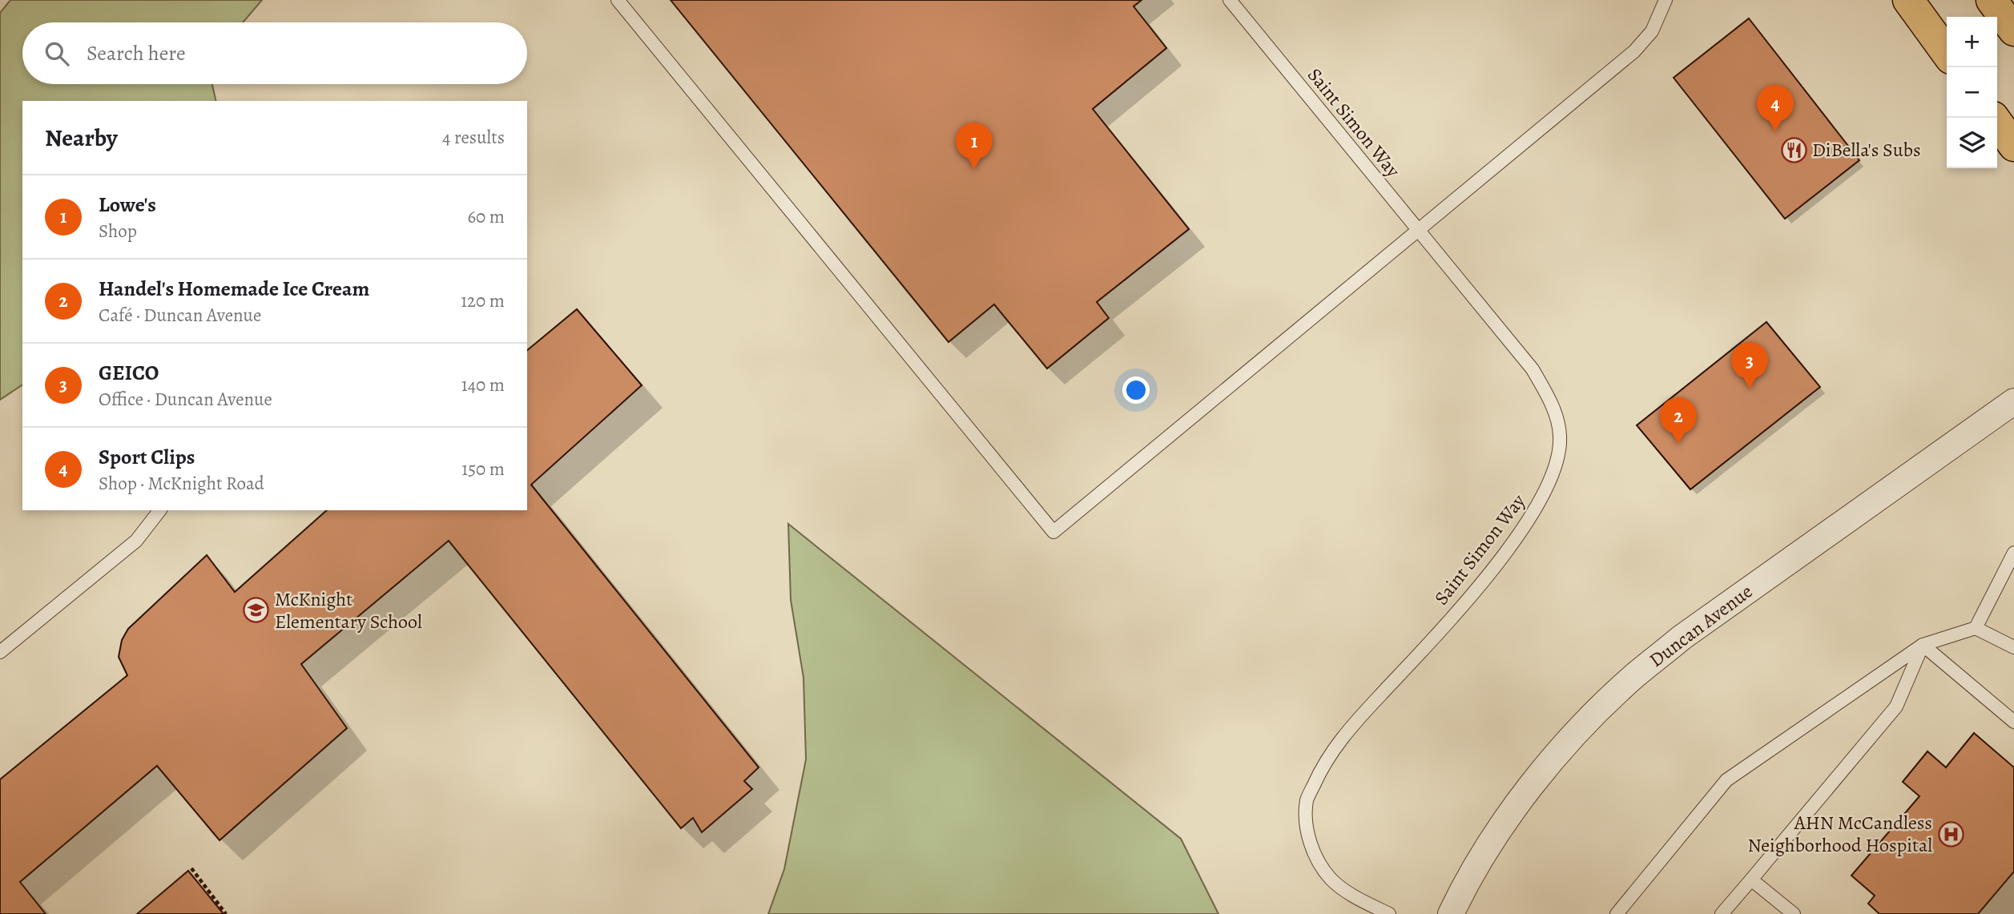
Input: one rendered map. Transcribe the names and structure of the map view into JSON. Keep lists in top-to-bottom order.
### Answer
{
  "streets": {
    "street": ["Duncan Avenue"],
    "lane": ["Saint Simon Way"]
  },
  "places": {
    "restaurant": ["DiBella's Subs"],
    "school or university": ["McKnight Elementary School"],
    "hospital": ["AHN McCandless Neighborhood Hospital"]
  },
  "page": {
    "map_buttons": ["+", "−"],
    "search": "Search here",
    "pins": [
      "4",
      "1",
      "3",
      "2"
    ],
    "heading": ["Nearby", "4 results"],
    "list": [
      {
        "mark": "1",
        "name": "Lowe's",
        "note": "Shop",
        "value": "60 m"
      },
      {
        "mark": "2",
        "name": "Handel's Homemade Ice Cream",
        "note": "Café · Duncan Avenue",
        "value": "120 m"
      },
      {
        "mark": "3",
        "name": "GEICO",
        "note": "Office · Duncan Avenue",
        "value": "140 m"
      },
      {
        "mark": "4",
        "name": "Sport Clips",
        "note": "Shop · McKnight Road",
        "value": "150 m"
      }
    ]
  }
}
